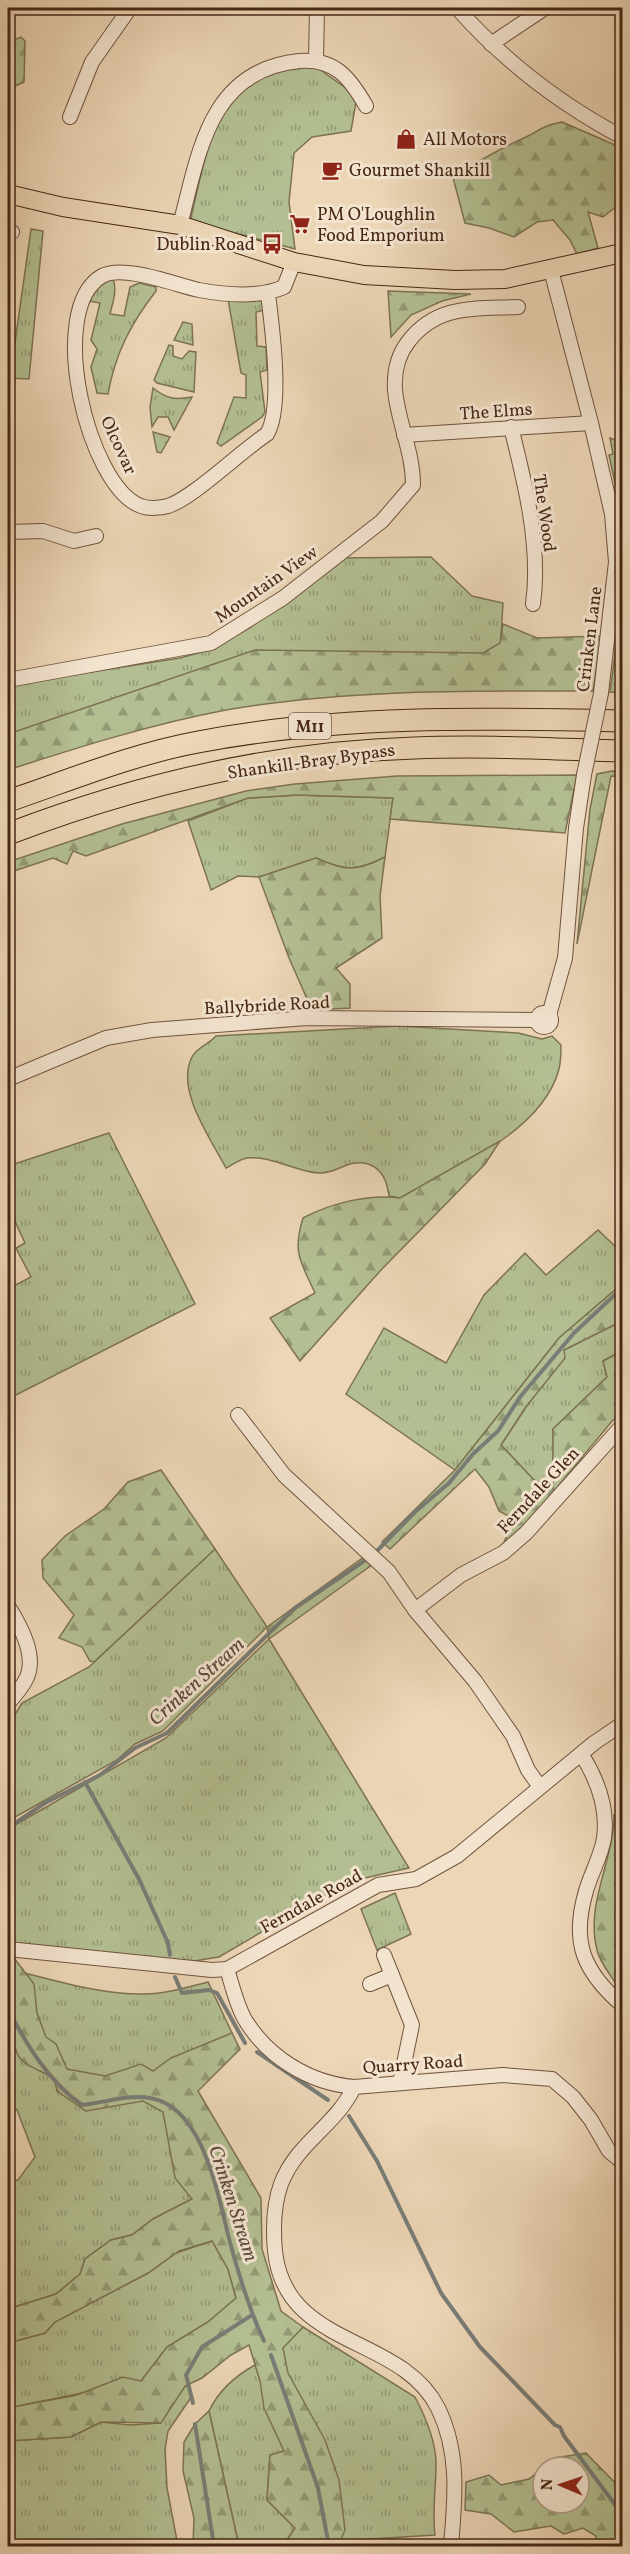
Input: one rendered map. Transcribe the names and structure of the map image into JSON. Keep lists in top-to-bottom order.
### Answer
{
  "streets": {
    "highway": ["M11", "Shankill-Bray Bypass"],
    "street": [
      "The Elms",
      "Olcovar",
      "The Wood",
      "Mountain View",
      "Crinken Lane",
      "Ballybride Road",
      "Ferndale Glen",
      "Ferndale Road",
      "Quarry Road"
    ]
  },
  "crossings": [
    ["The Elms", "The Wood"],
    ["The Elms", "Mountain View"],
    ["The Elms", "Crinken Lane"],
    ["Crinken Lane", "Ballybride Road"],
    ["Ferndale Road", "Quarry Road"]
  ],
  "water": ["Crinken Stream"],
  "places": {
    "shop": ["All Motors"],
    "cafe": ["Gourmet Shankill"],
    "supermarket": ["PM O'Loughlin Food Emporium"],
    "bus stop": ["Dublin Road"]
  },
  "north": "left"
}
